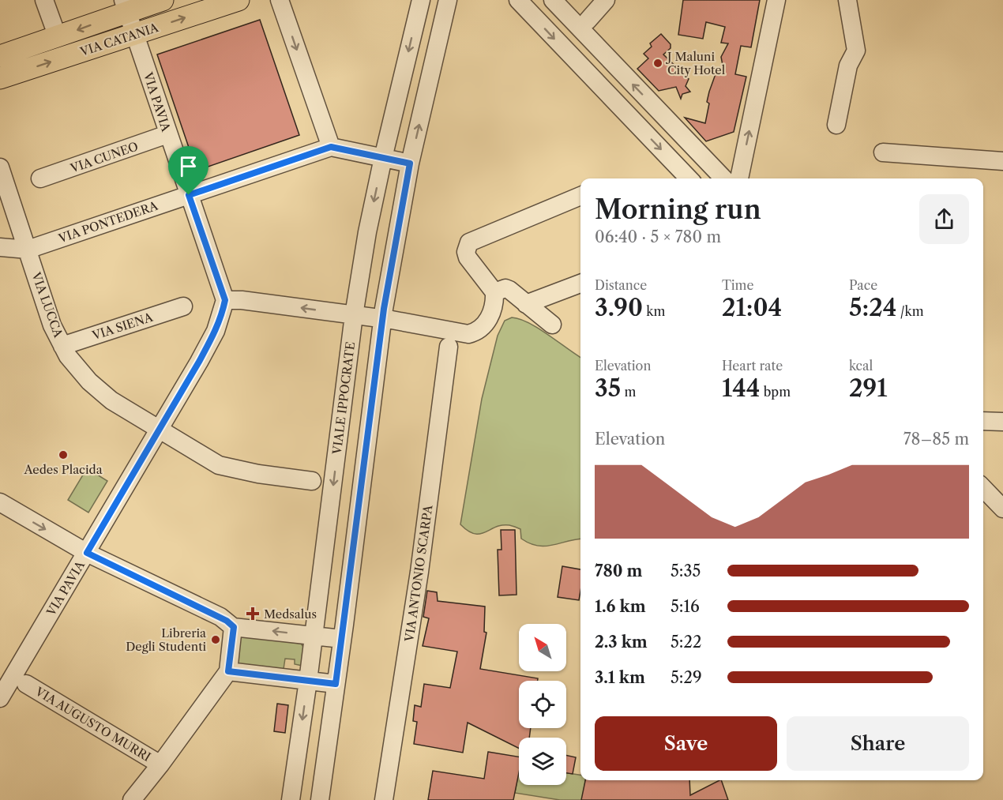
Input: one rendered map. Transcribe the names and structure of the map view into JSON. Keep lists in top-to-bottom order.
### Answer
{
  "streets": {
    "main road": ["VIA CATANIA"],
    "street": [
      "VIA PAVIA",
      "VIA CUNEO",
      "VIA PONTEDERA",
      "VIA LUCCA",
      "VIA SIENA",
      "VIALE IPPOCRATE",
      "VIA ANTONIO SCARPA",
      "VIA AUGUSTO MURRI"
    ]
  },
  "crossings": [
    ["VIA CATANIA", "VIA PAVIA"],
    ["VIA PAVIA", "VIA CUNEO"],
    ["VIA PAVIA", "VIA PONTEDERA"],
    ["VIA PAVIA", "VIA LUCCA"],
    ["VIA PAVIA", "VIA AUGUSTO MURRI"],
    ["VIA PONTEDERA", "VIA LUCCA"],
    ["VIA LUCCA", "VIA SIENA"]
  ],
  "places": {
    "other": ["J Maluni City Hotel", "Aedes Placida", "Libreria Degli Studenti"],
    "health": ["Medsalus"]
  },
  "north": "top left",
  "page": {
    "heading": ["Morning run", "06:40 · 5 × 780 m"],
    "stats": [
      ["Distance", "3.90 km"],
      ["Time", "21:04"],
      ["Pace", "5:24 /km"],
      ["Elevation", "35 m"],
      ["Heart rate", "144 bpm"],
      ["kcal", "291"]
    ],
    "chart": ["Elevation", "78–85 m"],
    "list": [
      {
        "name": "780 m",
        "note": "5:35"
      },
      {
        "name": "1.6 km",
        "note": "5:16"
      },
      {
        "name": "2.3 km",
        "note": "5:22"
      },
      {
        "name": "3.1 km",
        "note": "5:29"
      }
    ],
    "buttons": ["Save", "Share"]
  }
}
